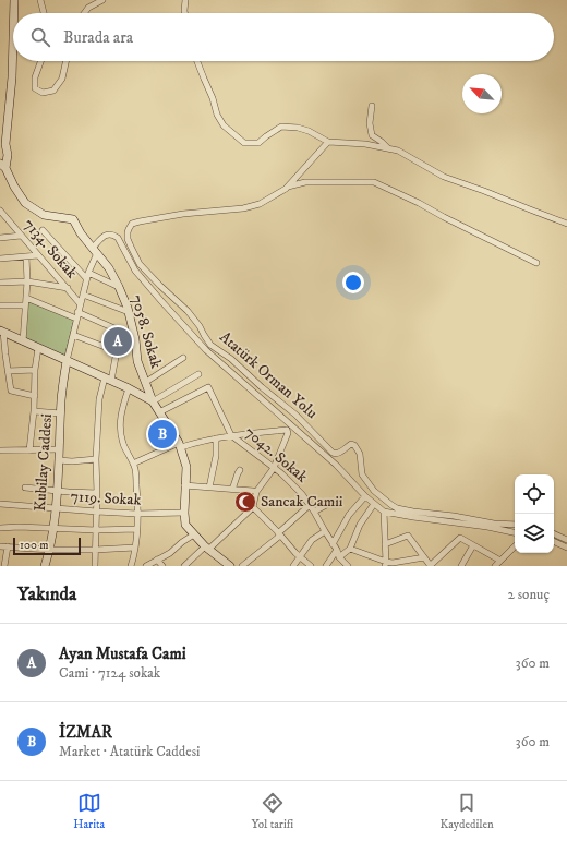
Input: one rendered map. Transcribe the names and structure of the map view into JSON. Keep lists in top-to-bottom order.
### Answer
{
  "streets": {
    "main road": ["7058. Sokak", "Kubilay Caddesi"],
    "street": [
      "7134. Sokak",
      "Atatürk Orman Yolu",
      "7042. Sokak",
      "7119. Sokak"
    ]
  },
  "crossings": [
    ["7058. Sokak", "7042. Sokak"],
    ["7058. Sokak", "7119. Sokak"],
    ["Kubilay Caddesi", "7119. Sokak"]
  ],
  "places": {
    "mosque": ["Sancak Camii"]
  },
  "scale_bar": "100 m",
  "north": "top left",
  "page": {
    "search": "Burada ara",
    "pins": ["A", "B"],
    "scale": "100 m",
    "heading": ["Yakında", "2 sonuç"],
    "list": [
      {
        "mark": "A",
        "name": "Ayan Mustafa Cami",
        "note": "Cami · 7124 sokak",
        "value": "360 m"
      },
      {
        "mark": "B",
        "name": "İZMAR",
        "note": "Market · Atatürk Caddesi",
        "value": "360 m"
      }
    ],
    "nav": ["Harita", "Yol tarifi", "Kaydedilen"]
  }
}
